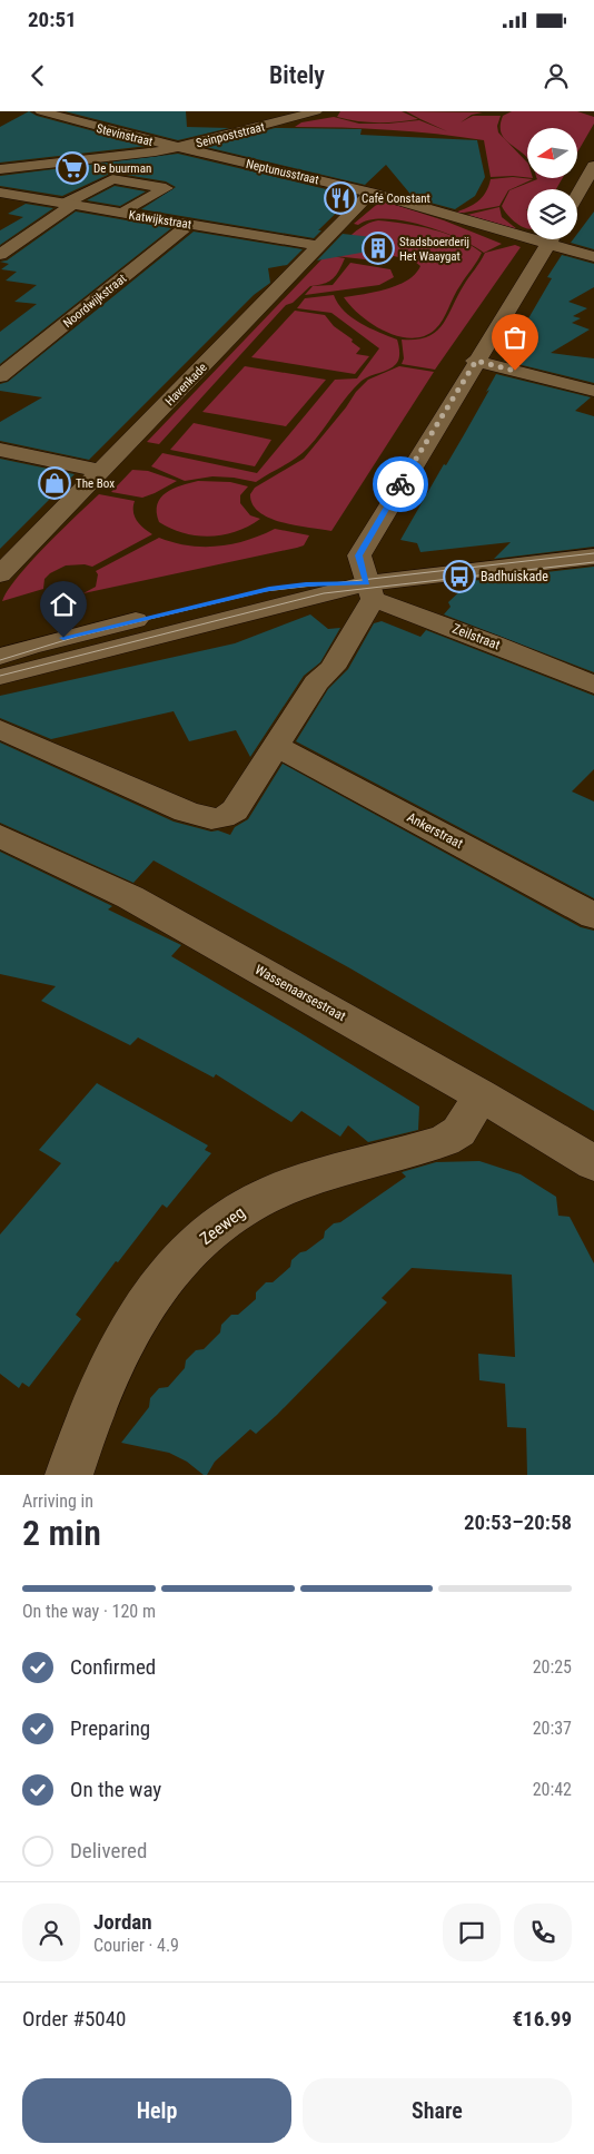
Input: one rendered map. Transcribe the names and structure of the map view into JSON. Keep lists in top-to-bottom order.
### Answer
{
  "streets": {
    "street": [
      "Stevinstraat",
      "Seinpoststraat",
      "Neptunusstraat",
      "Katwijkstraat",
      "Noordwijkstraat",
      "Havenkade",
      "Zeilstraat",
      "Ankerstraat",
      "Wassenaarsestraat",
      "Zeeweg"
    ]
  },
  "crossings": [
    ["Stevinstraat", "Seinpoststraat"],
    ["Stevinstraat", "Neptunusstraat"],
    ["Seinpoststraat", "Neptunusstraat"],
    ["Neptunusstraat", "Havenkade"],
    ["Katwijkstraat", "Noordwijkstraat"],
    ["Katwijkstraat", "Havenkade"],
    ["Wassenaarsestraat", "Zeeweg"]
  ],
  "places": {
    "supermarket": ["De buurman"],
    "restaurant": ["Café Constant"],
    "building": ["Stadsboerderij Het Waaygat"],
    "shop": ["The Box"],
    "bus stop": ["Badhuiskade"]
  },
  "north": "left",
  "page": {
    "status": "20:51",
    "header": "Bitely",
    "heading": ["2 min", "Arriving in", "20:53–20:58"],
    "panel": [
      "Jordan",
      "Courier · 4.9",
      "Order #5040",
      "€16.99"
    ],
    "bar": "On the way · 120 m",
    "list": [
      ["Confirmed", "20:25"],
      ["Preparing", "20:37"],
      ["On the way", "20:42"],
      "Delivered"
    ],
    "buttons": ["Help", "Share"]
  }
}
